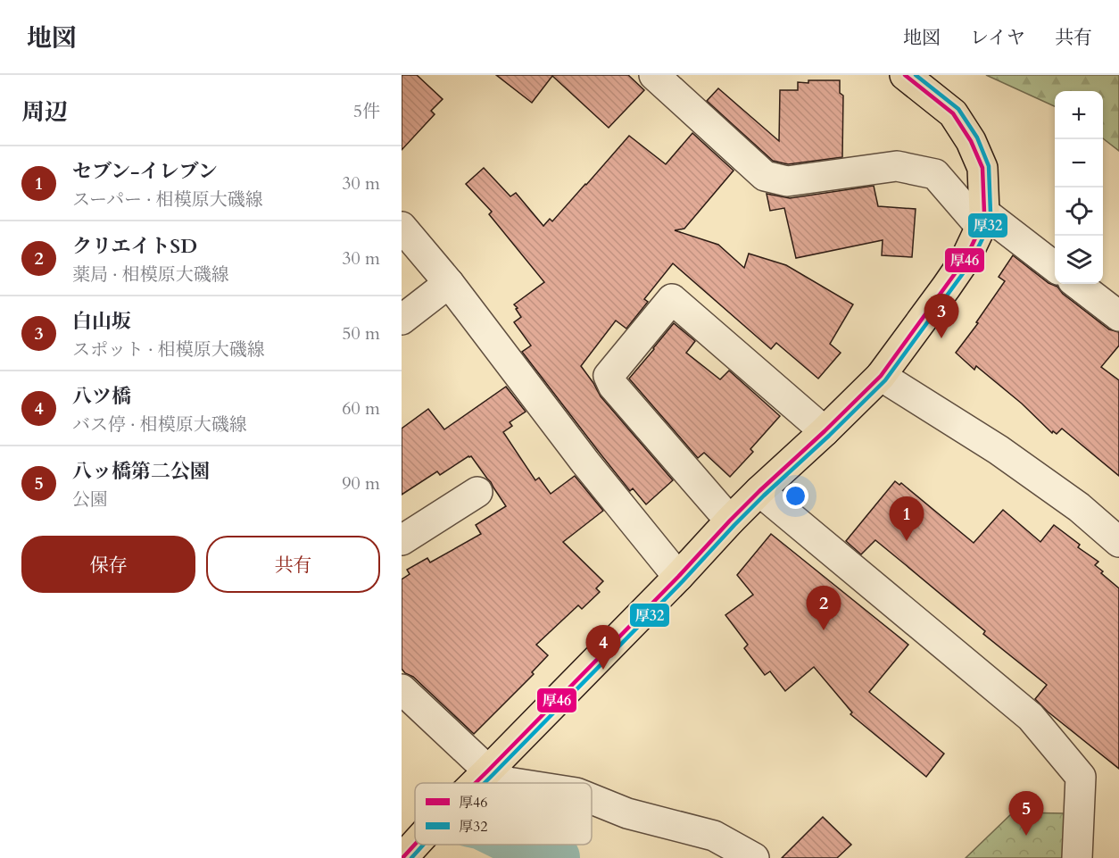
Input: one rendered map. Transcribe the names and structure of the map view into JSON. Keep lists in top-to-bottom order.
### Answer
{
  "lines": ["transit line 厚46", "transit line 厚32"],
  "legend": ["厚46", "厚32"],
  "page": {
    "header": "地図",
    "nav": ["地図", "レイヤ", "共有"],
    "heading": ["周辺", "5件"],
    "map_buttons": ["+", "−"],
    "list": [
      {
        "mark": "1",
        "name": "セブン-イレブン",
        "note": "スーパー · 相模原大磯線",
        "value": "30 m"
      },
      {
        "mark": "2",
        "name": "クリエイトSD",
        "note": "薬局 · 相模原大磯線",
        "value": "30 m"
      },
      {
        "mark": "3",
        "name": "白山坂",
        "note": "スポット · 相模原大磯線",
        "value": "50 m"
      },
      {
        "mark": "4",
        "name": "八ツ橋",
        "note": "バス停 · 相模原大磯線",
        "value": "60 m"
      },
      {
        "mark": "5",
        "name": "八ッ橋第二公園",
        "note": "公園",
        "value": "90 m"
      }
    ],
    "pins": [
      "3",
      "1",
      "2",
      "4",
      "5"
    ],
    "buttons": ["保存", "共有"]
  }
}
